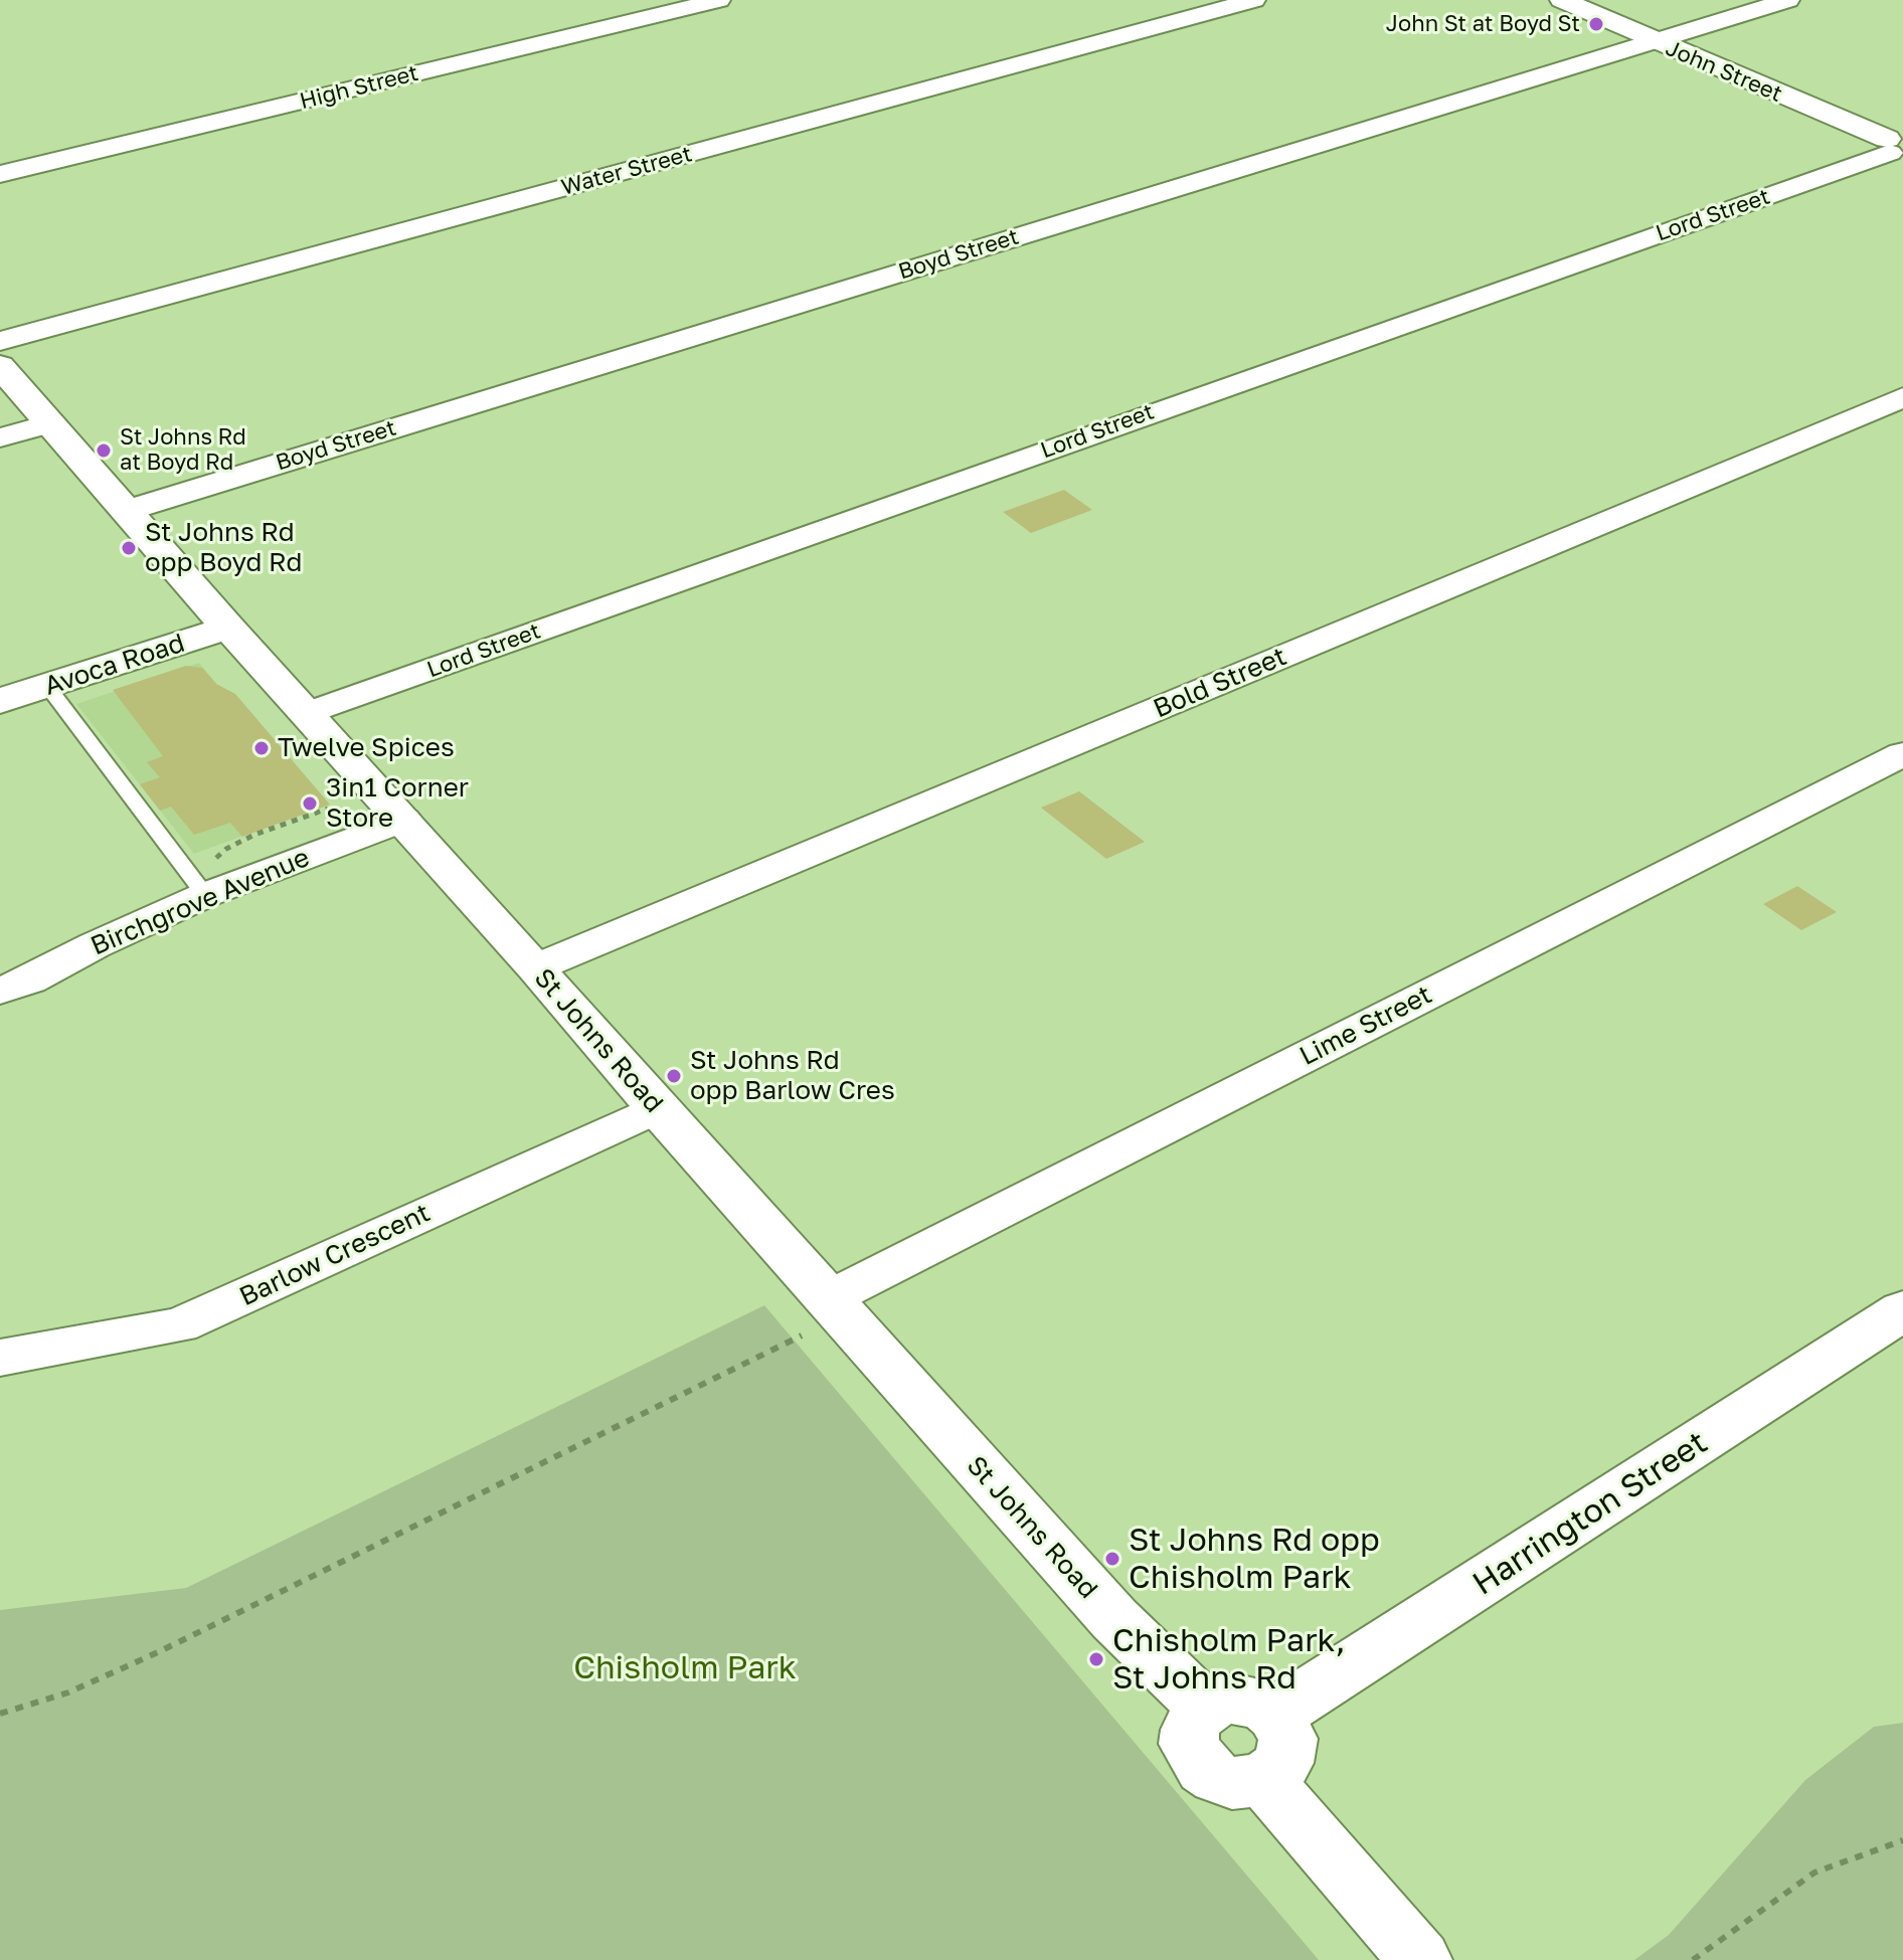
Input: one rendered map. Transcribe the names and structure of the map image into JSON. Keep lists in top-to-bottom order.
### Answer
{
  "streets": {
    "main road": [
      "John Street",
      "Avoca Road",
      "St Johns Road",
      "Harrington Street"
    ],
    "street": [
      "High Street",
      "Water Street",
      "Lord Street",
      "Boyd Street",
      "Bold Street",
      "Birchgrove Avenue",
      "Lime Street",
      "Barlow Crescent"
    ]
  },
  "crossings": [
    ["John Street", "Lord Street"],
    ["John Street", "Boyd Street"],
    ["Lord Street", "St Johns Road"],
    ["Boyd Street", "St Johns Road"],
    ["Avoca Road", "St Johns Road"],
    ["Bold Street", "St Johns Road"],
    ["Birchgrove Avenue", "St Johns Road"],
    ["Lime Street", "St Johns Road"],
    ["St Johns Road", "Barlow Crescent"],
    ["St Johns Road", "Harrington Street"]
  ],
  "parks": ["Chisholm Park"],
  "places": [
    "John St at Boyd St",
    "St Johns Rd at Boyd Rd",
    "St Johns Rd opp Boyd Rd",
    "Twelve Spices",
    "3in1 Corner Store",
    "St Johns Rd opp Barlow Cres",
    "St Johns Rd opp Chisholm Park",
    "Chisholm Park, St Johns Rd"
  ]
}
